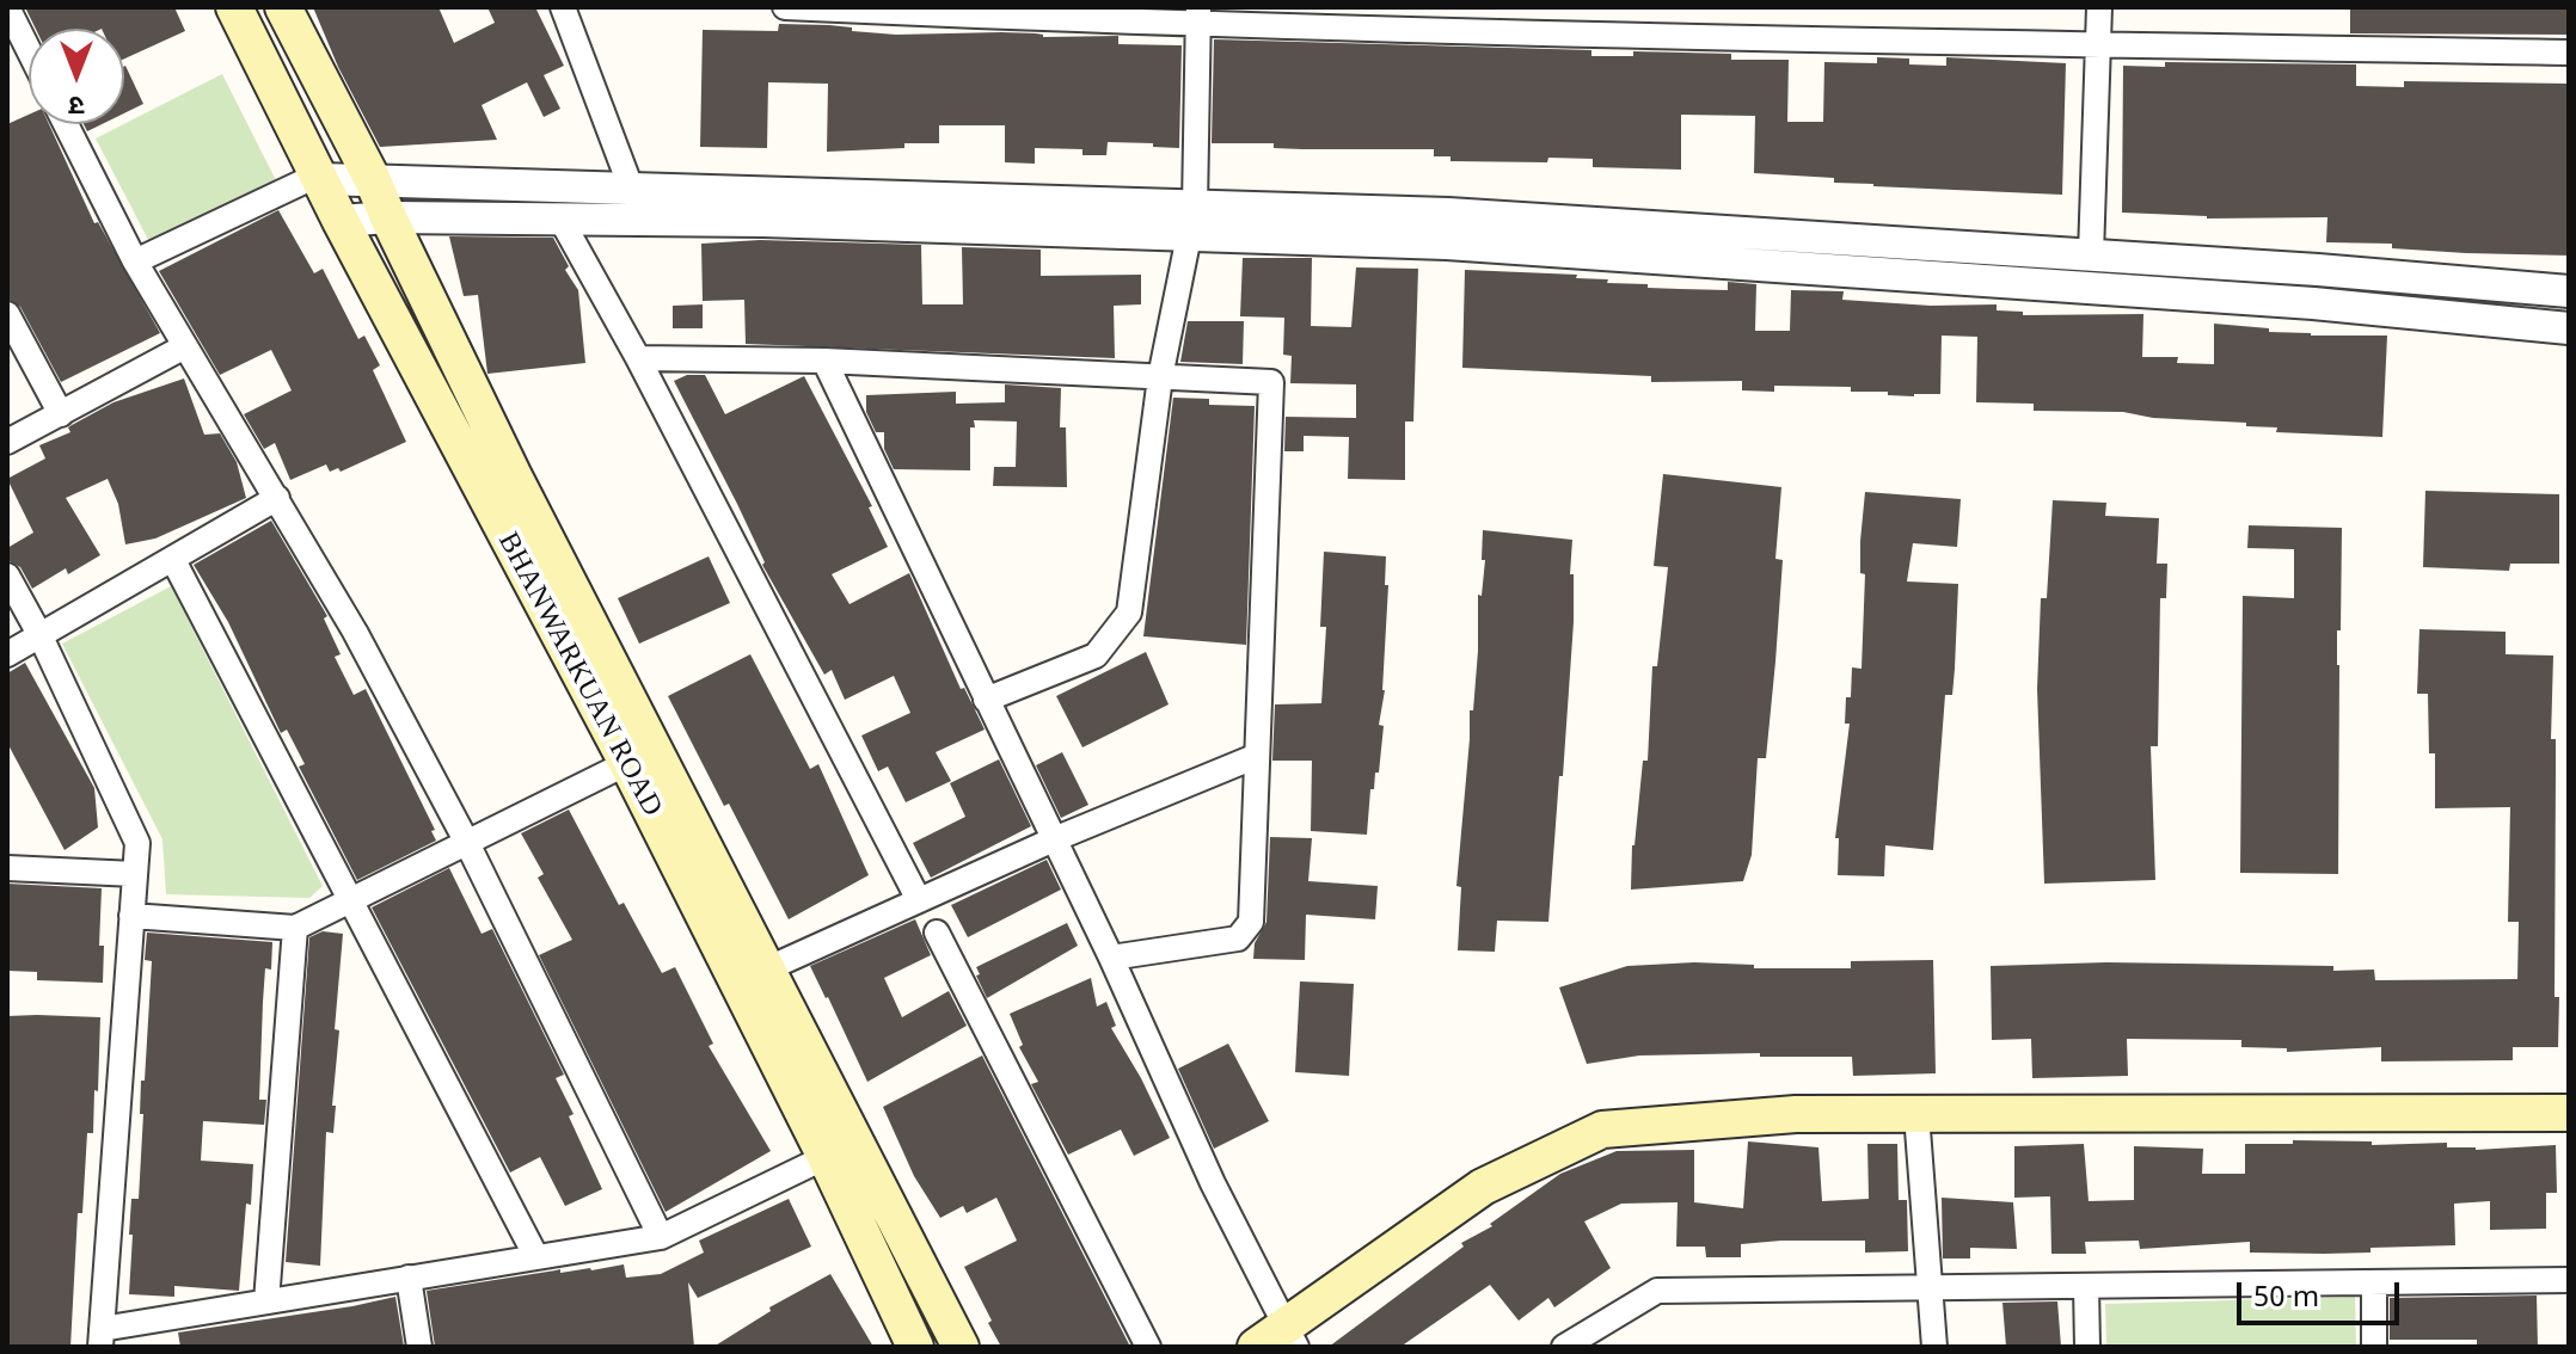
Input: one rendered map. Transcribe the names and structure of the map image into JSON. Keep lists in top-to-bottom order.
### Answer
{
  "streets": {
    "main road": ["BHANWARKUAN ROAD"]
  },
  "scale_bar": "50 m",
  "north": "bottom"
}
